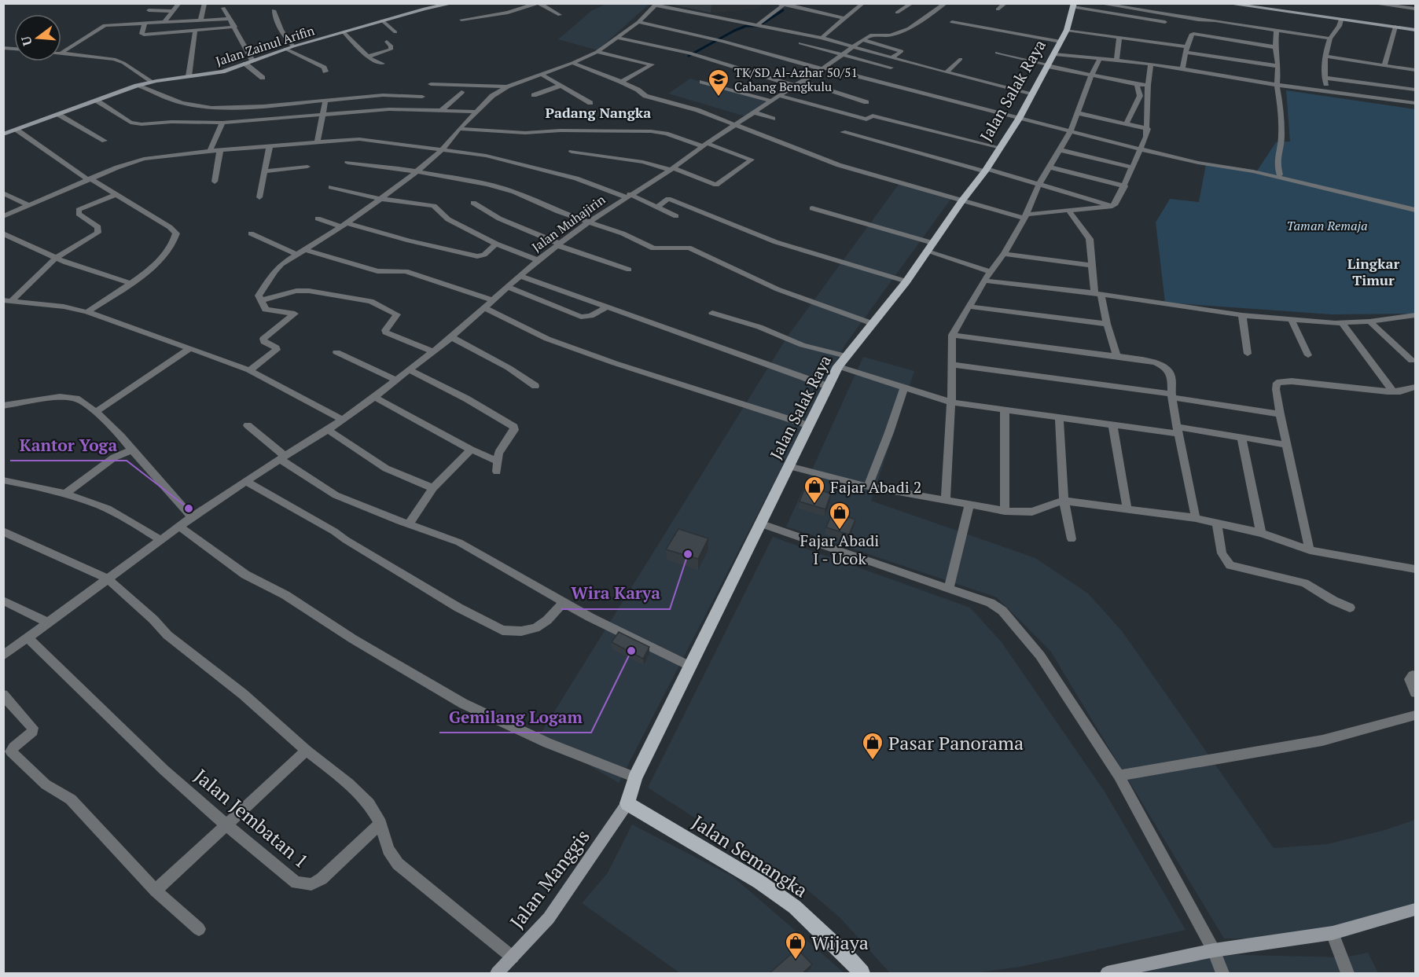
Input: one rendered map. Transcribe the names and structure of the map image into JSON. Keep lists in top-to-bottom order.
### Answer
{
  "streets": {
    "main road": ["Jalan Salak Raya", "Jalan Semangka"],
    "street": [
      "Jalan Zainul Arifin",
      "Jalan Muhajirin",
      "Jalan Jembatan 1",
      "Jalan Manggis"
    ]
  },
  "crossings": [
    ["Jalan Salak Raya", "Jalan Semangka"],
    ["Jalan Salak Raya", "Jalan Manggis"],
    ["Jalan Muhajirin", "Jalan Jembatan 1"],
    ["Jalan Semangka", "Jalan Manggis"]
  ],
  "districts": ["Padang Nangka", "Lingkar Timur"],
  "parks": ["Taman Remaja"],
  "places": {
    "school or university": ["TK/SD Al-Azhar 50/51 Cabang Bengkulu"],
    "shop": [
      "Fajar Abadi 2",
      "Fajar Abadi I - Ucok",
      "Pasar Panorama",
      "Wijaya"
    ],
    "other": ["Kantor Yoga", "Wira Karya", "Gemilang Logam"]
  },
  "north": "left"
}
